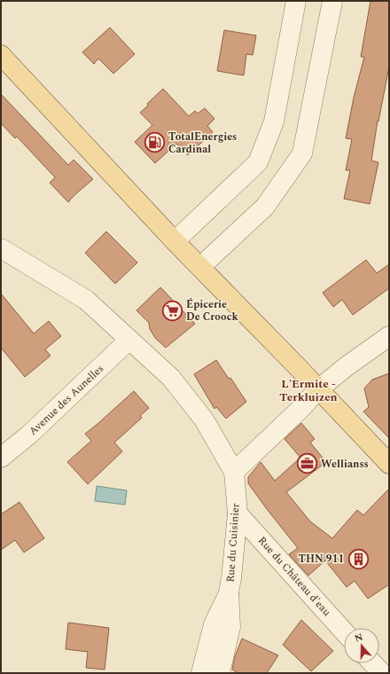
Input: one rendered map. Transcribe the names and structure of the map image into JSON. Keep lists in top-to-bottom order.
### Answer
{
  "streets": {
    "street": ["Avenue des Aunelles", "Rue du Cuisinier", "Rue du Château d'eau"]
  },
  "crossings": [
    ["Rue du Cuisinier", "Rue du Château d'eau"]
  ],
  "districts": ["L'Ermite - Terkluizen"],
  "places": {
    "fuel station": ["TotalEnergies Cardinal"],
    "supermarket": ["Épicerie De Croock"],
    "office": ["Wellianss"],
    "building": ["THN 911"]
  },
  "north": "top"
}
